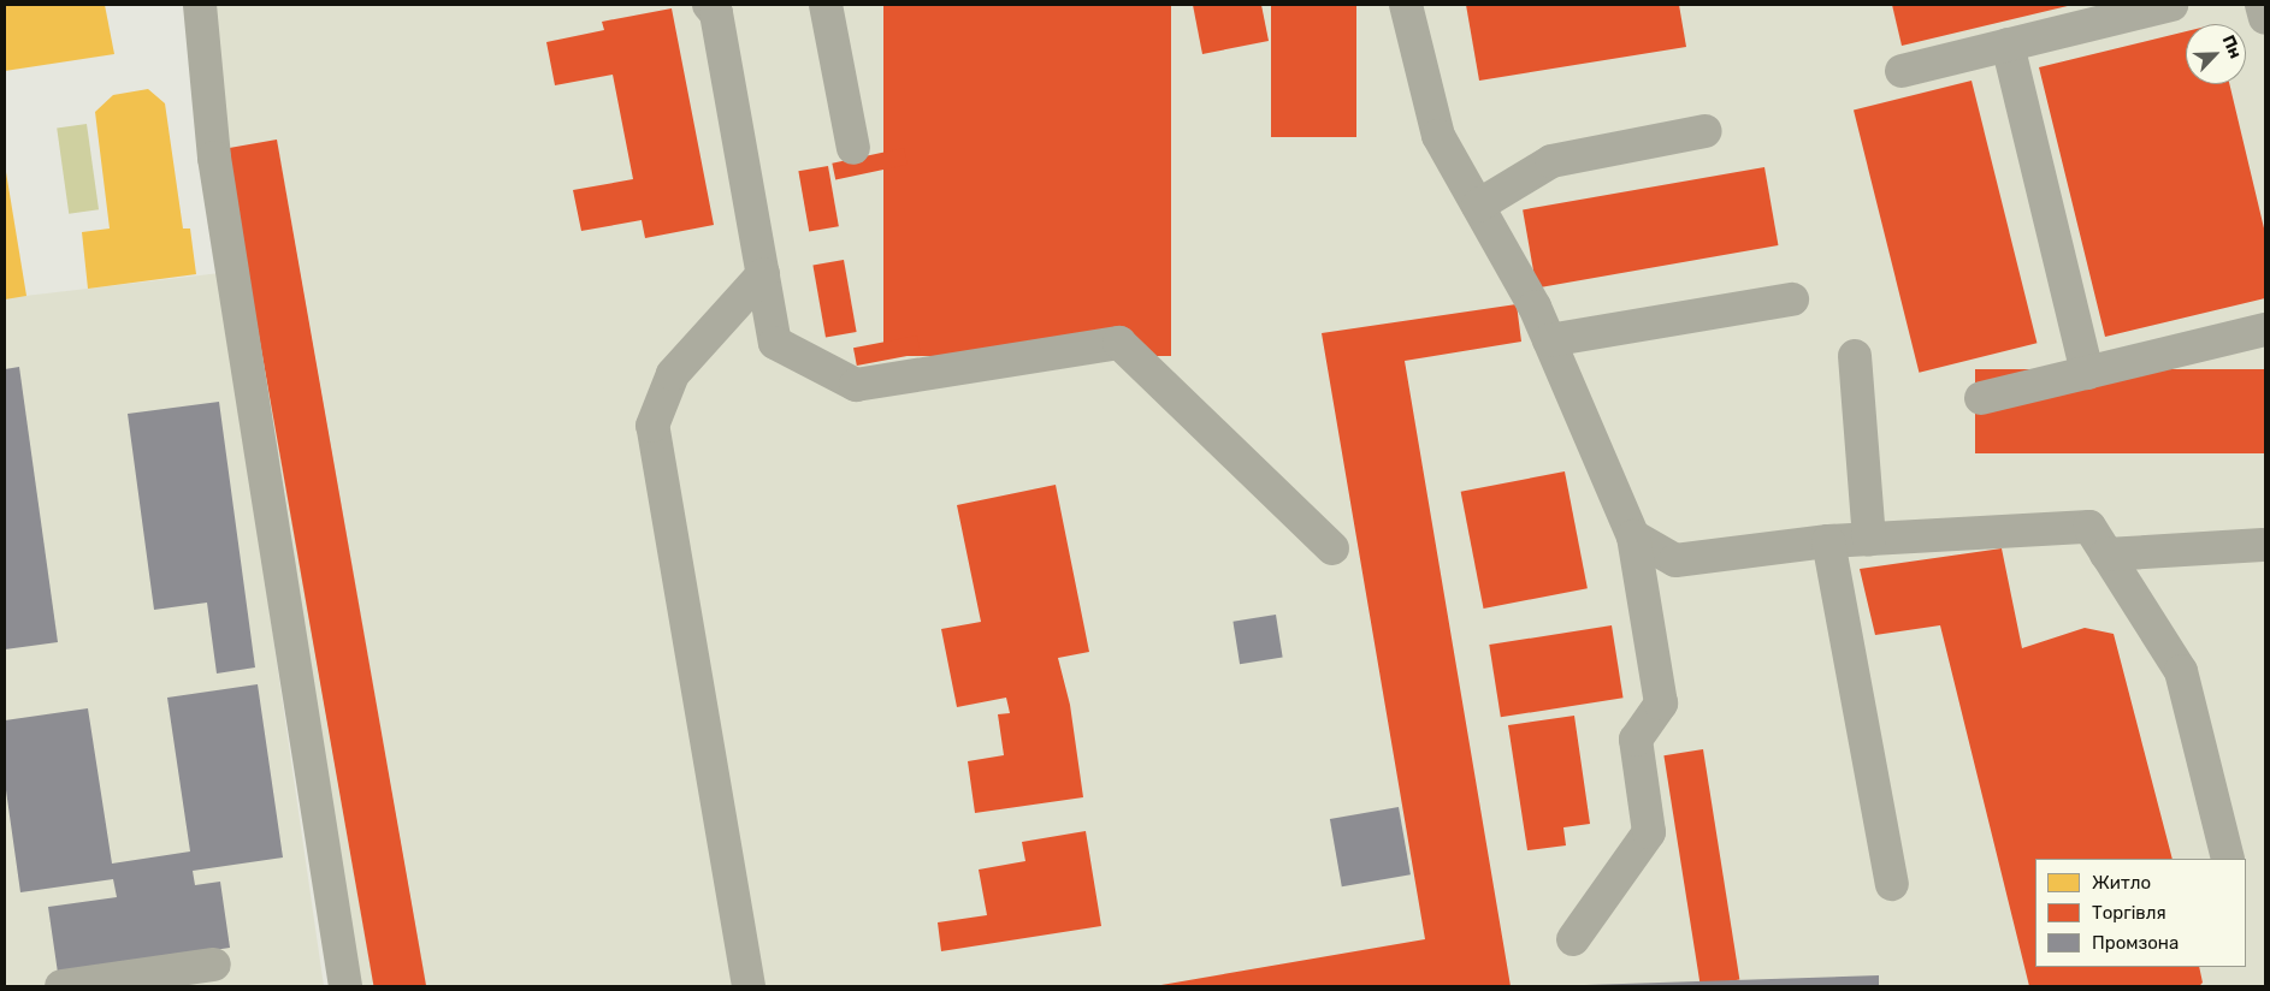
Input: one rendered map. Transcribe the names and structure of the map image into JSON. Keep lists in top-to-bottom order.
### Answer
{
  "legend": ["Житло", "Торгівля", "Промзона"],
  "north": "top right"
}
